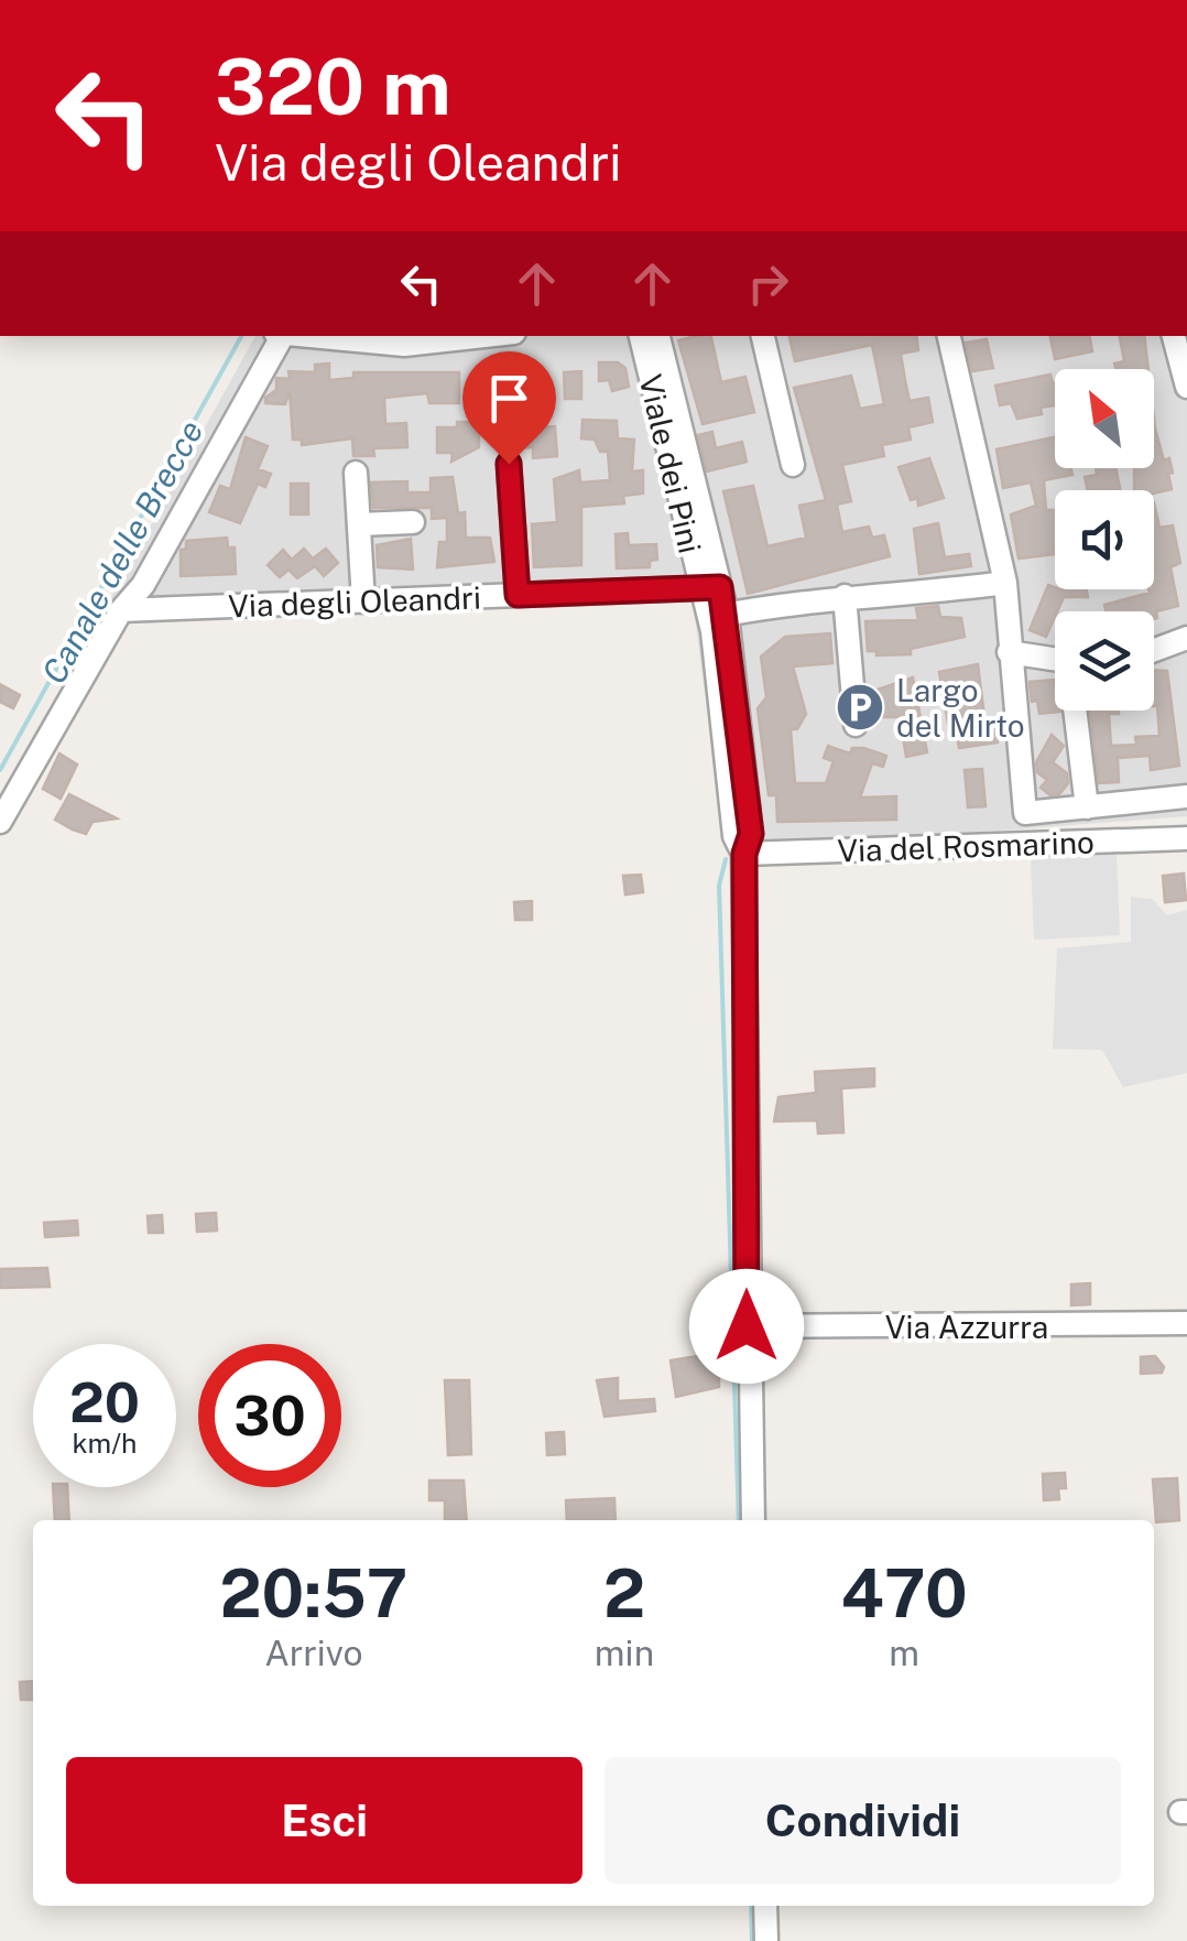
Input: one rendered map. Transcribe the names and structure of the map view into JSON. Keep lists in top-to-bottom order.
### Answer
{
  "streets": {
    "street": [
      "Viale dei Pini",
      "Via degli Oleandri",
      "Via del Rosmarino",
      "Via Azzurra"
    ]
  },
  "crossings": [
    ["Viale dei Pini", "Via degli Oleandri"],
    ["Viale dei Pini", "Via del Rosmarino"],
    ["Viale dei Pini", "Via Azzurra"]
  ],
  "water": ["Canale delle Brecce"],
  "places": {
    "parking": ["Largo del Mirto"]
  },
  "north": "top left",
  "page": {
    "turn": ["320 m", "Via degli Oleandri"],
    "speed": "20 km/h",
    "limit": "30",
    "eta": [
      "20:57",
      "Arrivo",
      "2",
      "min",
      "470",
      "m"
    ],
    "buttons": ["Esci", "Condividi"]
  }
}
